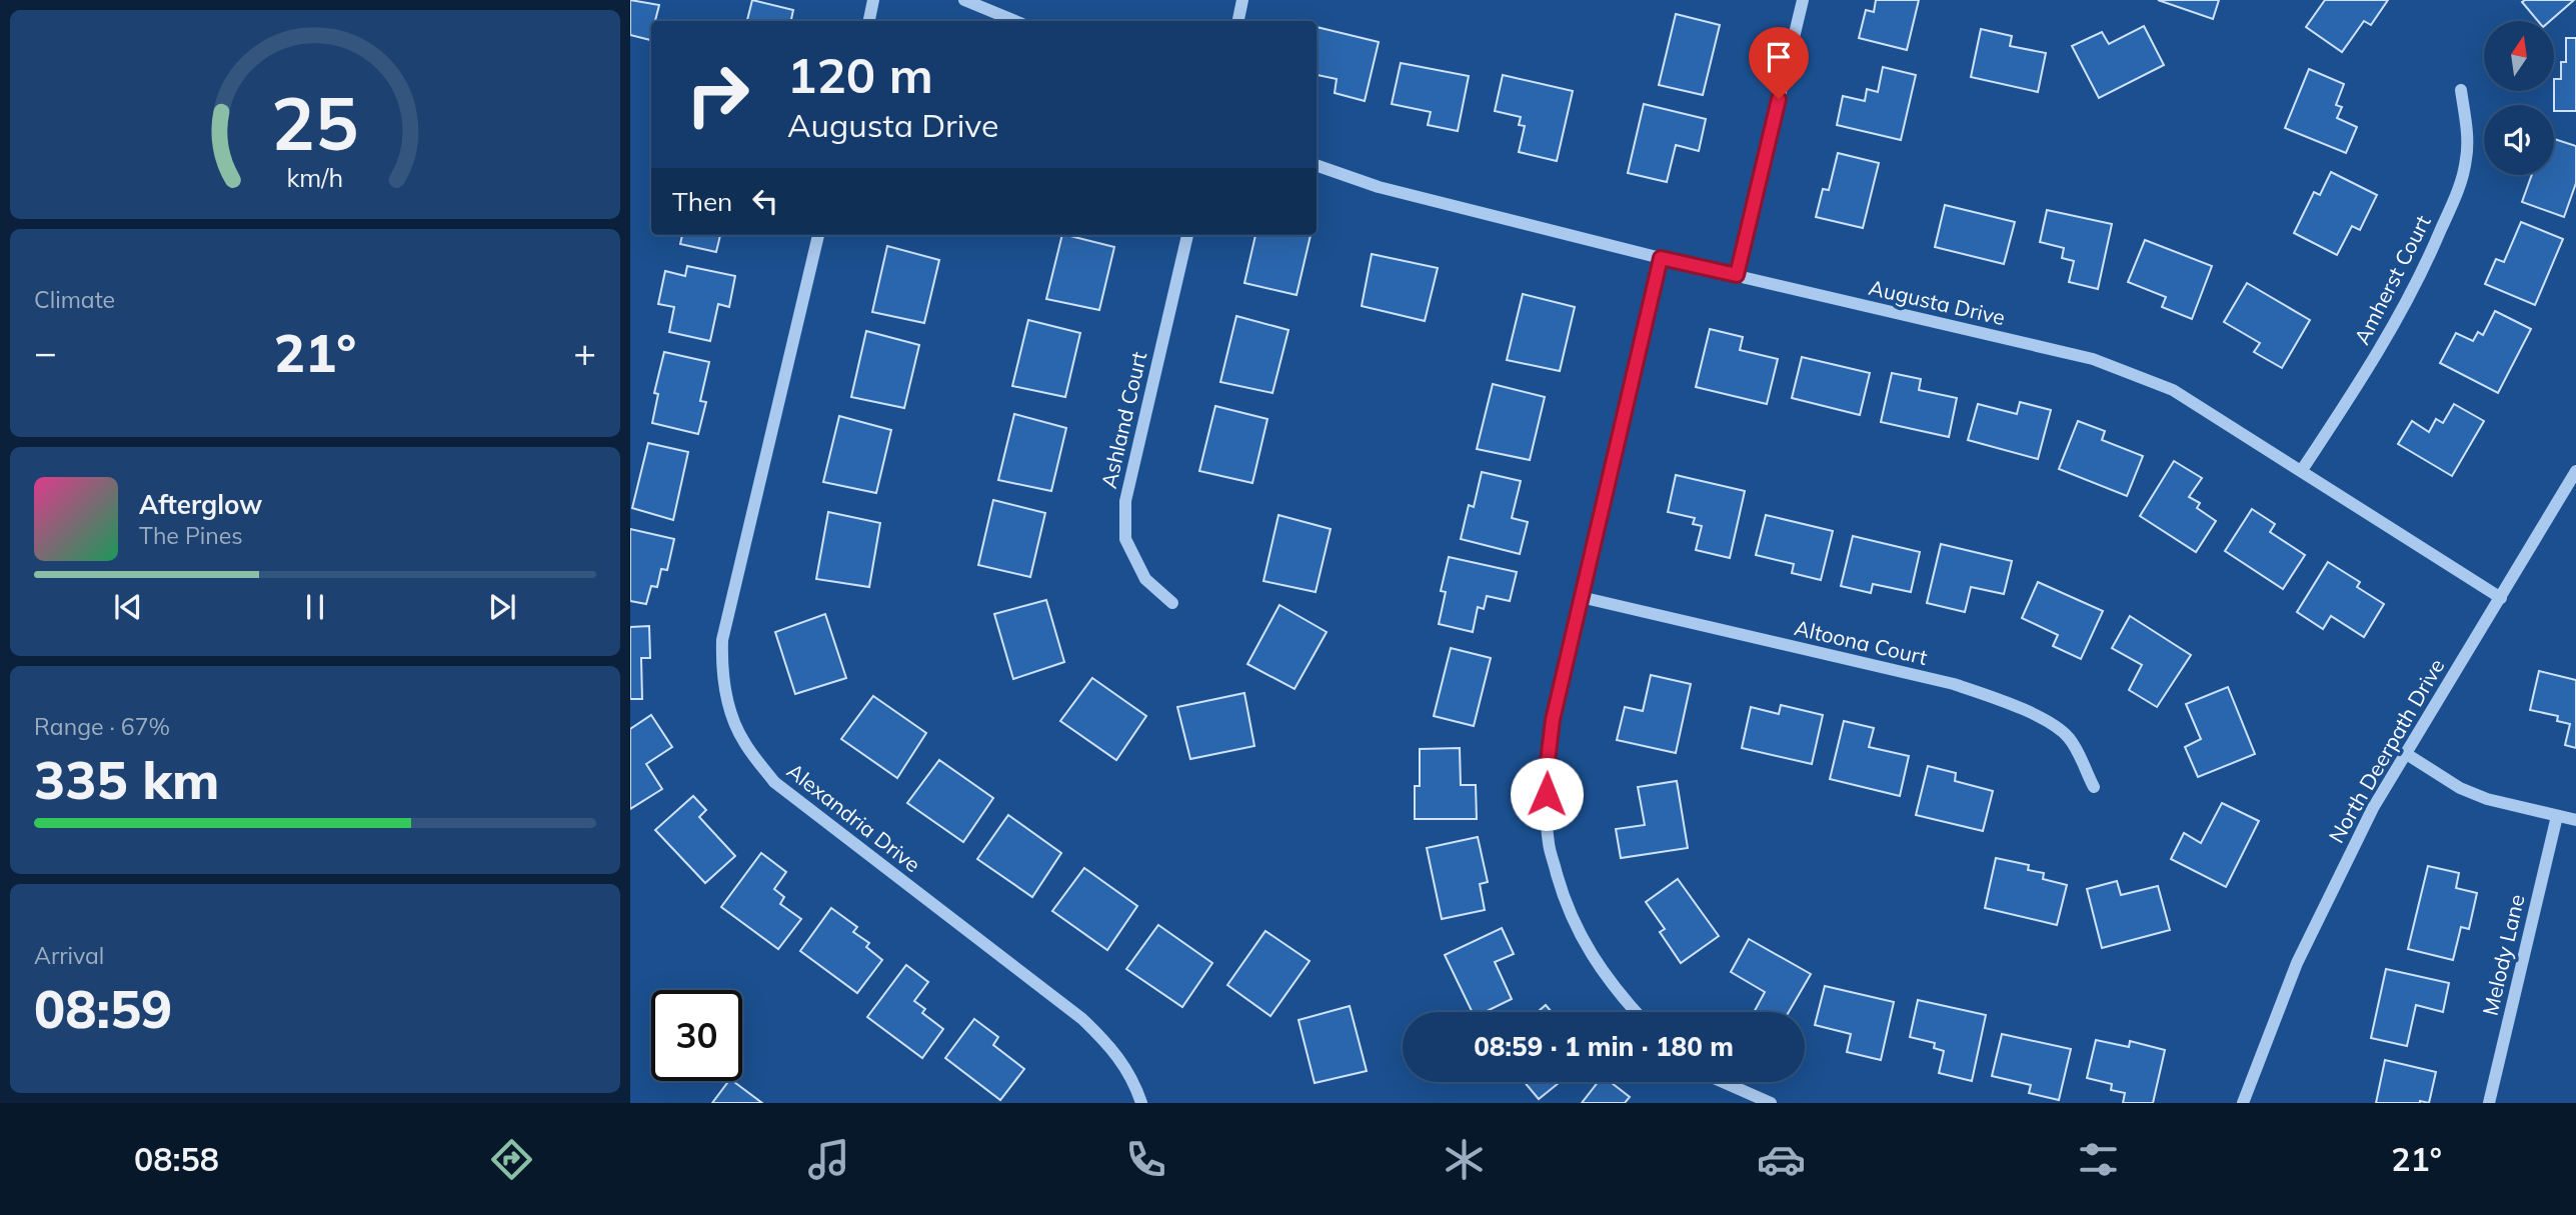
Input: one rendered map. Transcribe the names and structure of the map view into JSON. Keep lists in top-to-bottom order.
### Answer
{
  "streets": {
    "street": [
      "Amherst Court",
      "Augusta Drive",
      "Ashland Court",
      "Altoona Court",
      "North Deerpath Drive",
      "Alexandria Drive",
      "Melody Lane"
    ]
  },
  "crossings": [
    ["Amherst Court", "Augusta Drive"],
    ["Augusta Drive", "North Deerpath Drive"]
  ],
  "north": "top",
  "page": {
    "turn": ["120 m", "Augusta Drive"],
    "then": "Then",
    "tile": [
      "Climate",
      ["Range · 67%", "335 km"],
      ["Arrival", "08:59"]
    ],
    "heat": ["−", "21°", "+"],
    "song": ["Afterglow", "The Pines"],
    "limit": "30",
    "trip": "08:59 · 1 min · 180 m",
    "tabs": ["08:58", "21°"],
    "gauge": ["25", "km/h"]
  }
}
